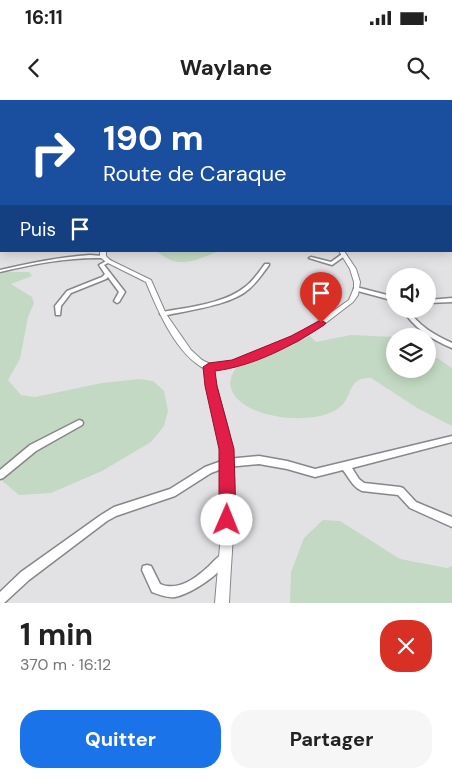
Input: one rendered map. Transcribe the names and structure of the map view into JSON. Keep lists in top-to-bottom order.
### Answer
{
  "page": {
    "status": "16:11",
    "header": "Waylane",
    "turn": ["190 m", "Route de Caraque"],
    "then": "Puis",
    "heading": ["1 min", "370 m · 16:12"],
    "buttons": ["Quitter", "Partager"]
  }
}
